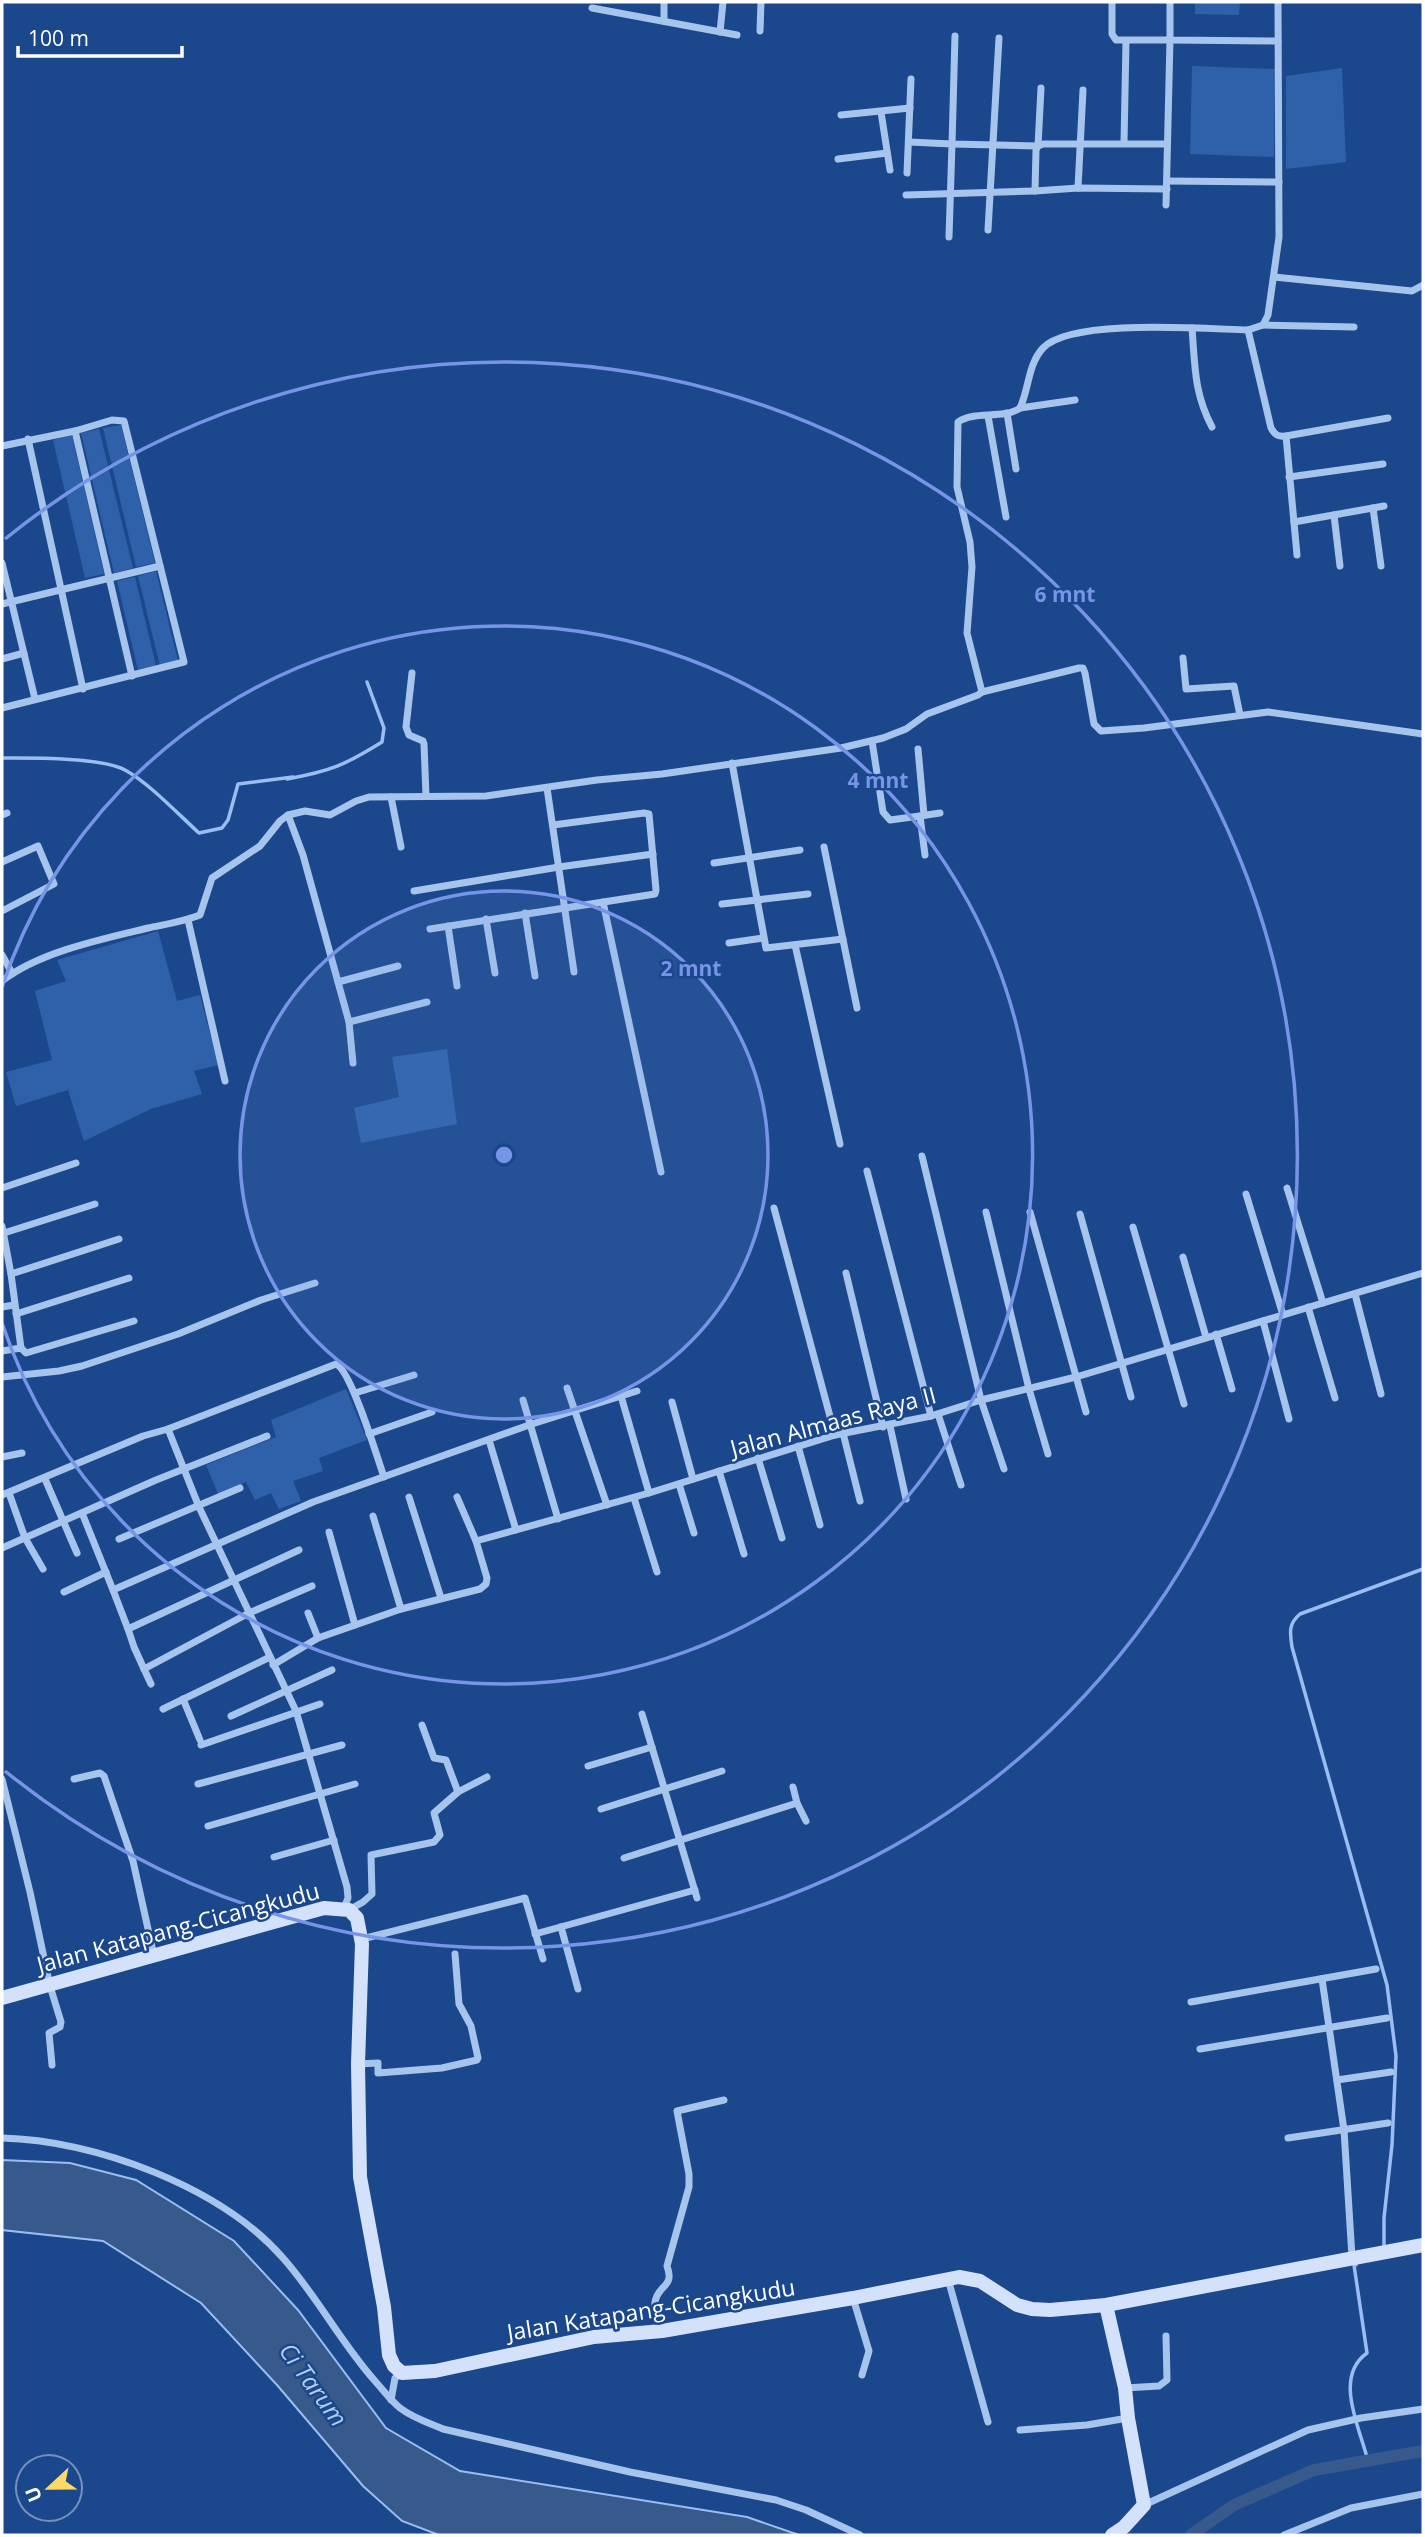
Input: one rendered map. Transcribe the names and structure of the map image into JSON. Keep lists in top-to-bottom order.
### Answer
{
  "streets": {
    "street": ["Jalan Almaas Raya II", "Jalan Katapang-Cicangkudu"]
  },
  "water": ["Ci Tarum"],
  "scale_bar": "100 m",
  "north": "left",
  "rings": ["6 mnt", "4 mnt", "2 mnt"]
}
